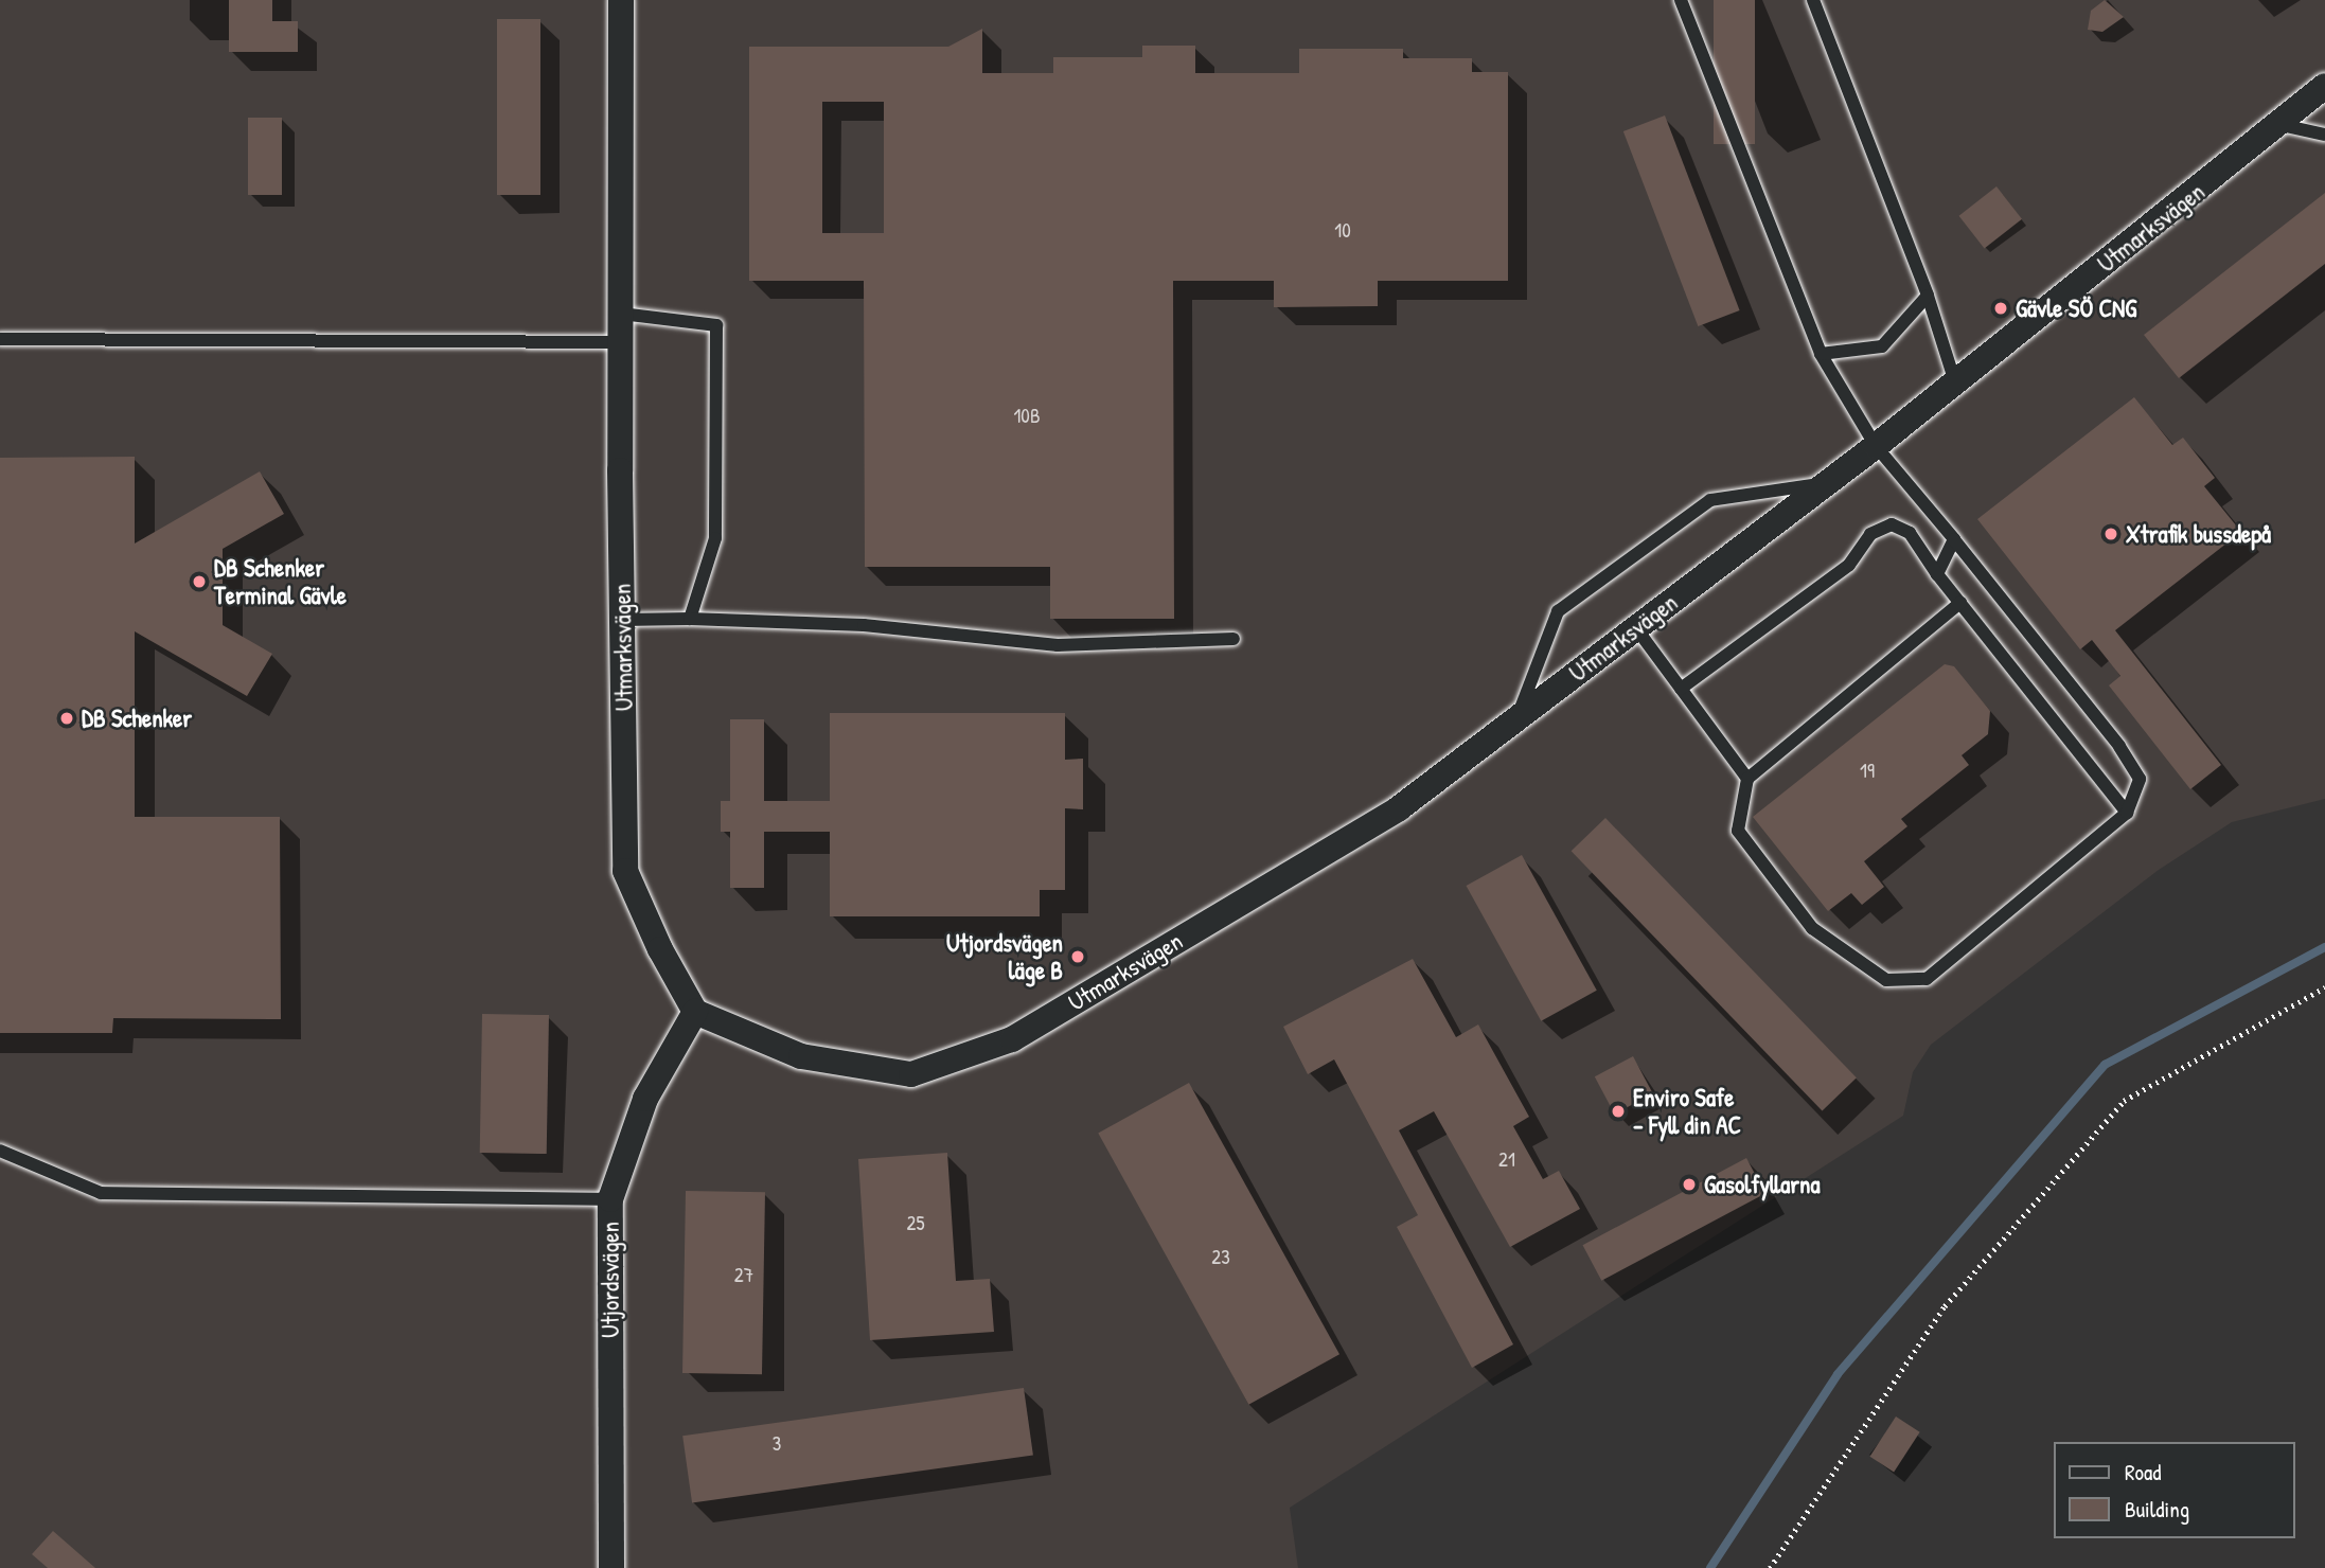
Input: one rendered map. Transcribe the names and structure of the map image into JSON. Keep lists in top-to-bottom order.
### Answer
{
  "streets": {
    "street": ["Utmarksvägen", "Utjordsvägen"]
  },
  "crossings": [
    ["Utmarksvägen", "Utjordsvägen"]
  ],
  "places": [
    "Gävle SÖ CNG",
    "Xtrafik bussdepå",
    "DB Schenker Terminal Gävle",
    "DB Schenker",
    "Utjordsvägen läge B",
    "Enviro Safe – Fyll din AC",
    "Gasolfyllarna"
  ],
  "house_numbers": [
    "10",
    "10B",
    "19",
    "21",
    "25",
    "23",
    "27",
    "3"
  ],
  "legend": ["Road", "Building"]
}
